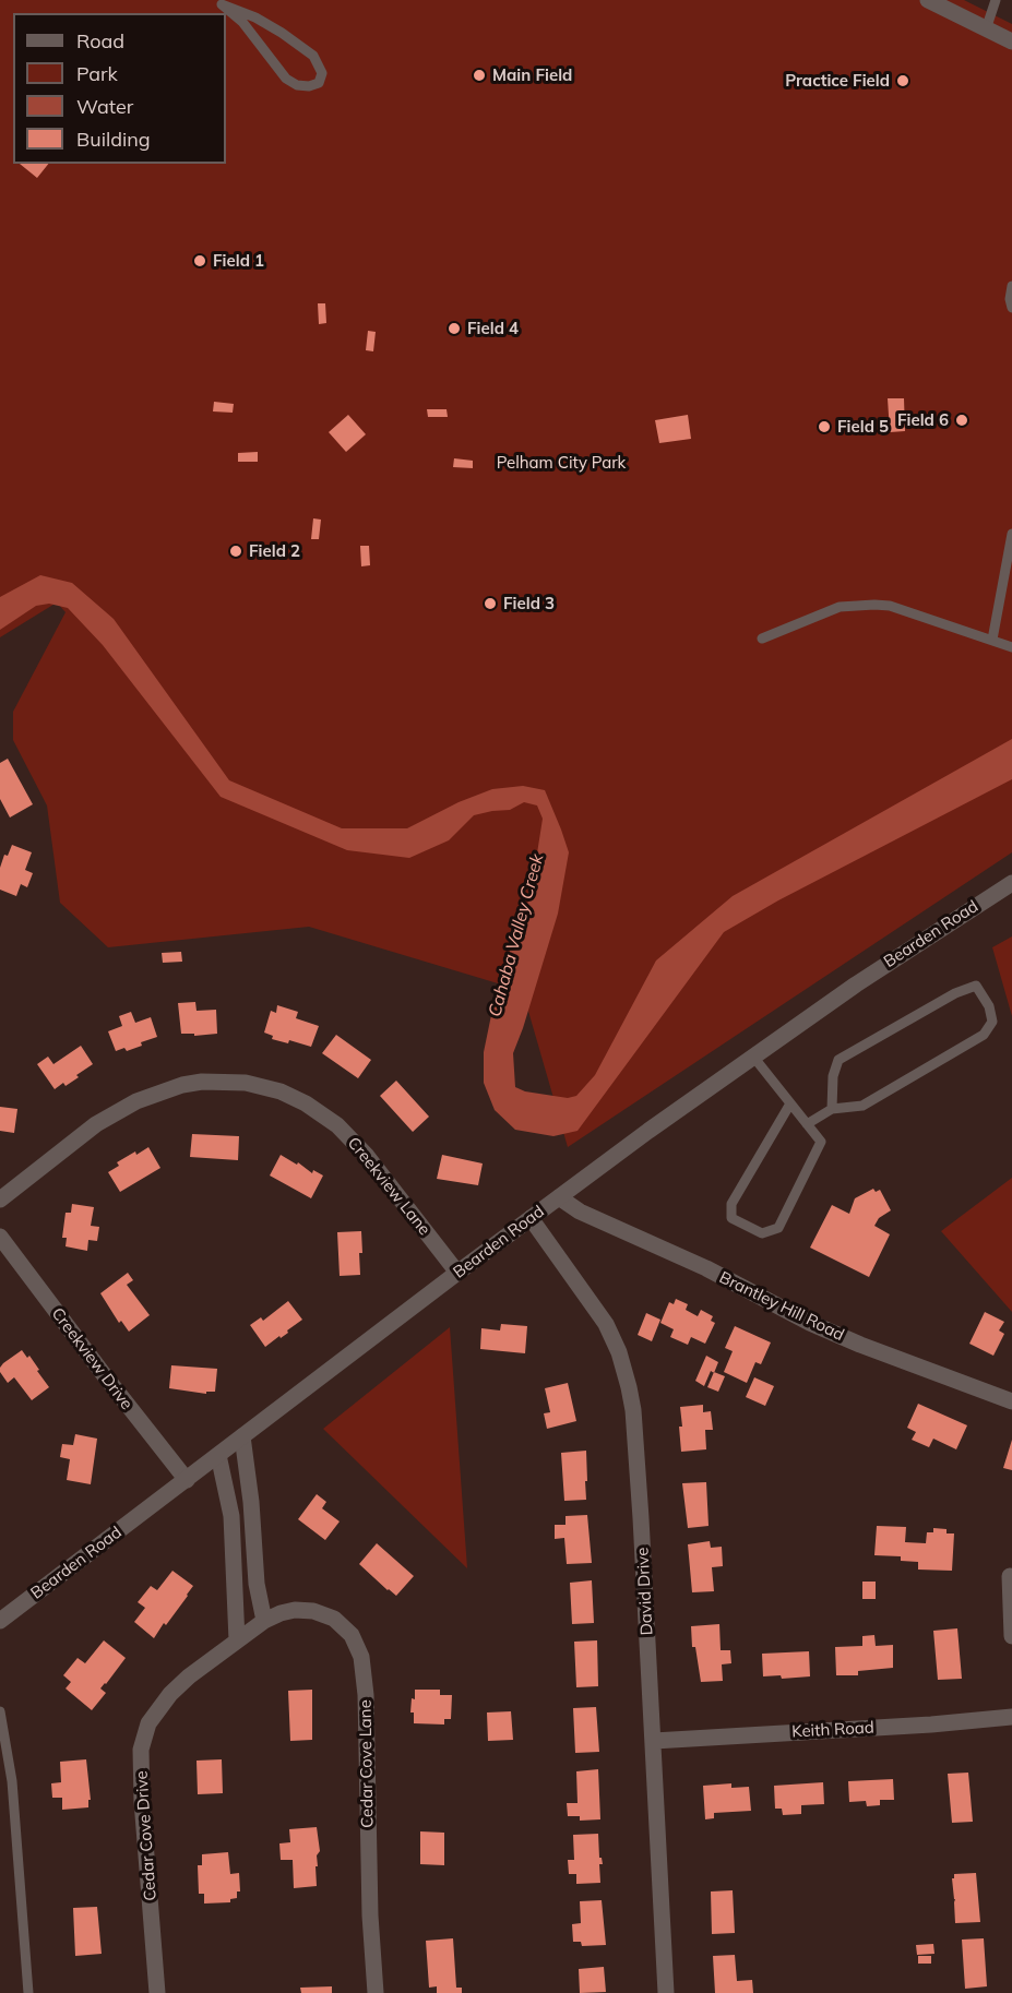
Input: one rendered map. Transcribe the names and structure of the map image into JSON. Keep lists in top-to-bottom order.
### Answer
{
  "streets": {
    "street": [
      "Bearden Road",
      "Creekview Lane",
      "Brantley Hill Road",
      "Creekview Drive",
      "David Drive",
      "Keith Road",
      "Cedar Cove Lane",
      "Cedar Cove Drive"
    ]
  },
  "crossings": [
    ["Bearden Road", "Creekview Lane"],
    ["Bearden Road", "Brantley Hill Road"],
    ["Bearden Road", "Creekview Drive"],
    ["Bearden Road", "David Drive"],
    ["David Drive", "Keith Road"],
    ["Cedar Cove Lane", "Cedar Cove Drive"]
  ],
  "water": ["Cahaba Valley Creek"],
  "parks": ["Pelham City Park"],
  "places": [
    "Main Field",
    "Practice Field",
    "Field 1",
    "Field 4",
    "Field 6",
    "Field 5",
    "Field 2",
    "Field 3"
  ],
  "legend": [
    "Road",
    "Park",
    "Water",
    "Building"
  ]
}
